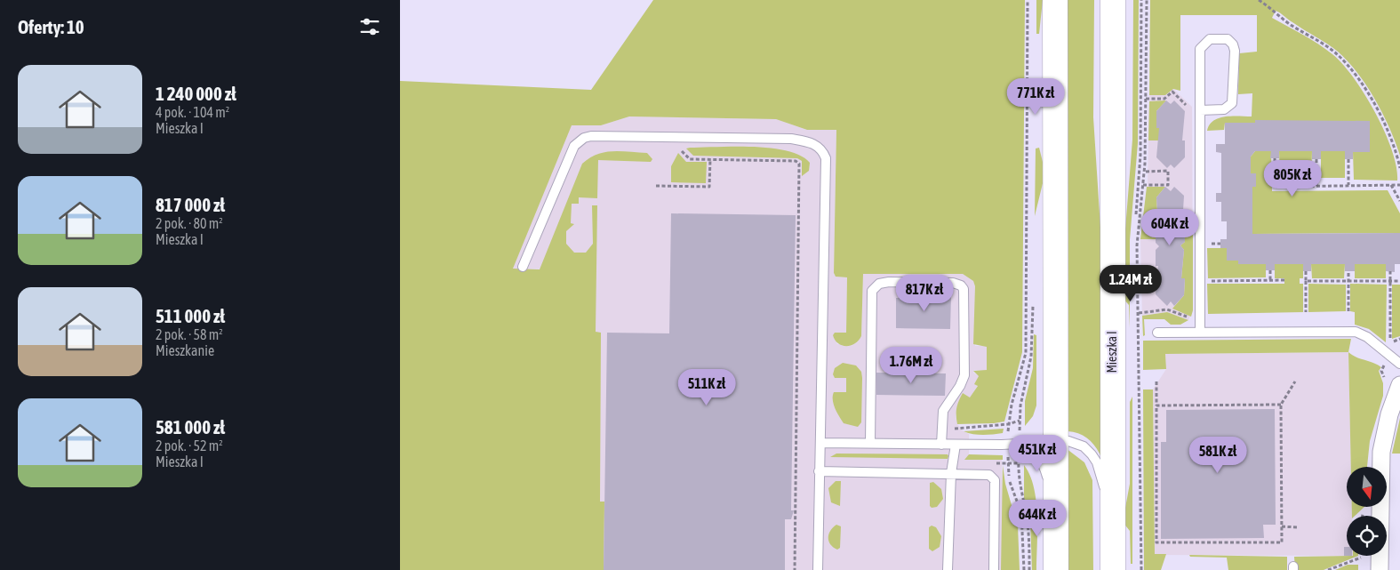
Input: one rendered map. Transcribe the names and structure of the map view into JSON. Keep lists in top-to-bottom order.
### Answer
{
  "streets": {
    "street": ["Mieszka I"]
  },
  "north": "bottom",
  "page": {
    "heading": "Oferty: 10",
    "list": [
      {
        "name": "1 240 000 zł",
        "note": "4 pok. · 104 m² · Mieszka I"
      },
      {
        "name": "817 000 zł",
        "note": "2 pok. · 80 m² · Mieszka I"
      },
      {
        "name": "511 000 zł",
        "note": "2 pok. · 58 m² · Mieszkanie"
      },
      {
        "name": "581 000 zł",
        "note": "2 pok. · 52 m² · Mieszka I"
      }
    ],
    "price": [
      "771K zł",
      "805K zł",
      "604K zł",
      "1.24M zł",
      "817K zł",
      "1.76M zł",
      "511K zł",
      "451K zł",
      "581K zł",
      "644K zł"
    ]
  }
}
